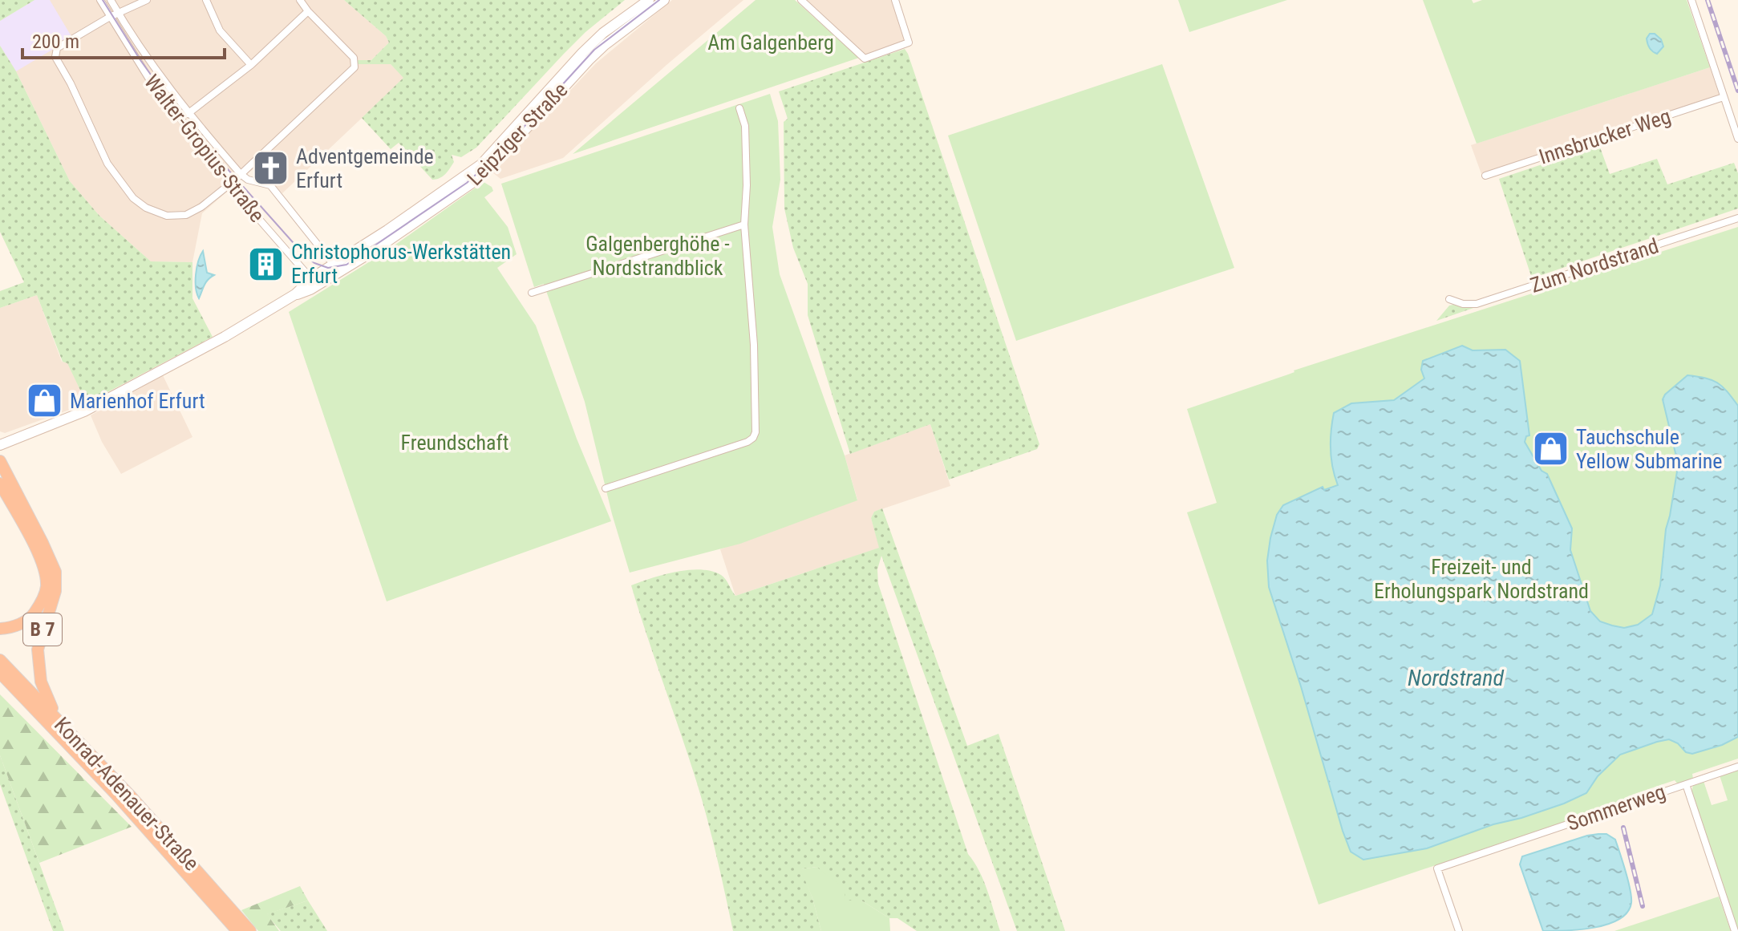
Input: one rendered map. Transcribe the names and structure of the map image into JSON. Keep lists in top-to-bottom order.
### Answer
{
  "streets": {
    "highway": ["B 7", "Konrad-Adenauer-Straße"],
    "main road": ["Leipziger Straße"],
    "street": [
      "Innsbrucker Weg",
      "Walter-Gropius-Straße",
      "Zum Nordstrand",
      "Sommerweg"
    ]
  },
  "crossings": [
    ["Leipziger Straße", "Walter-Gropius-Straße"],
    ["B 7", "Konrad-Adenauer-Straße"]
  ],
  "water": ["Nordstrand"],
  "parks": [
    "Am Galgenberg",
    "Galgenberghöhe - Nordstrandblick",
    "Freundschaft",
    "Freizeit- und Erholungspark Nordstrand"
  ],
  "places": {
    "church": ["Adventgemeinde Erfurt"],
    "building": ["Christophorus-Werkstätten Erfurt"],
    "shop": ["Marienhof Erfurt", "Tauchschule Yellow Submarine"]
  },
  "scale_bar": "200 m"
}
